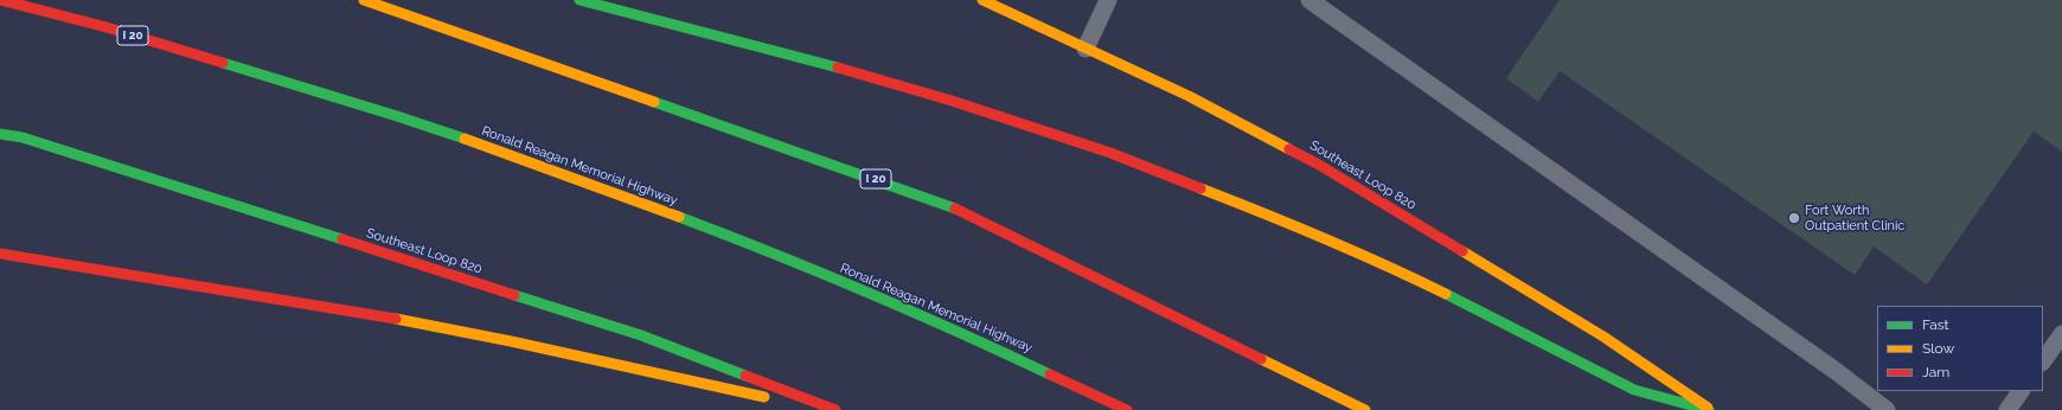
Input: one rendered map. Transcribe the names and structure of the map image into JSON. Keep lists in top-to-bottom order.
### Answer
{
  "streets": {
    "main road": ["I 20", "Ronald Reagan Memorial Highway", "Southeast Loop 820"]
  },
  "places": ["Fort Worth Outpatient Clinic"],
  "legend": ["Fast", "Slow", "Jam"]
}
